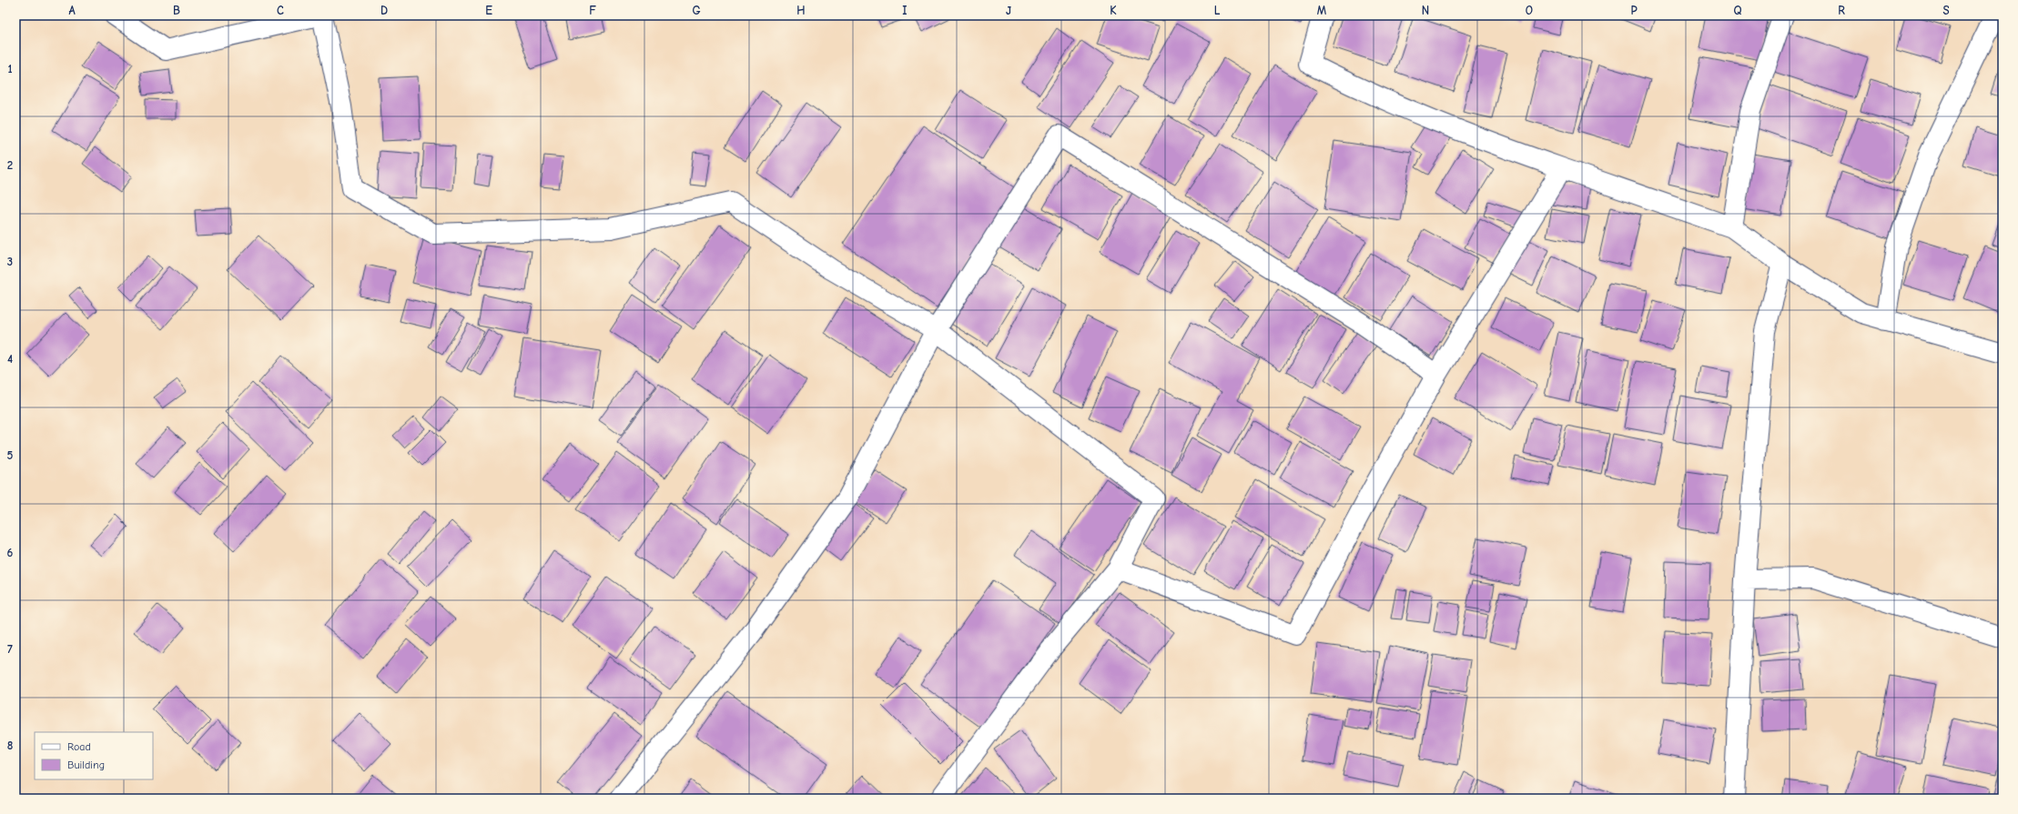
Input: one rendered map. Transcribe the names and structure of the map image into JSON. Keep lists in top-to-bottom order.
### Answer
{
  "legend": ["Road", "Building"],
  "grid": {
    "columns": [
      "A",
      "B",
      "C",
      "D",
      "E",
      "F",
      "G",
      "H",
      "I",
      "J",
      "K",
      "L",
      "M",
      "N",
      "O",
      "P",
      "Q",
      "R",
      "S"
    ],
    "rows": [
      "1",
      "2",
      "3",
      "4",
      "5",
      "6",
      "7",
      "8"
    ]
  }
}
